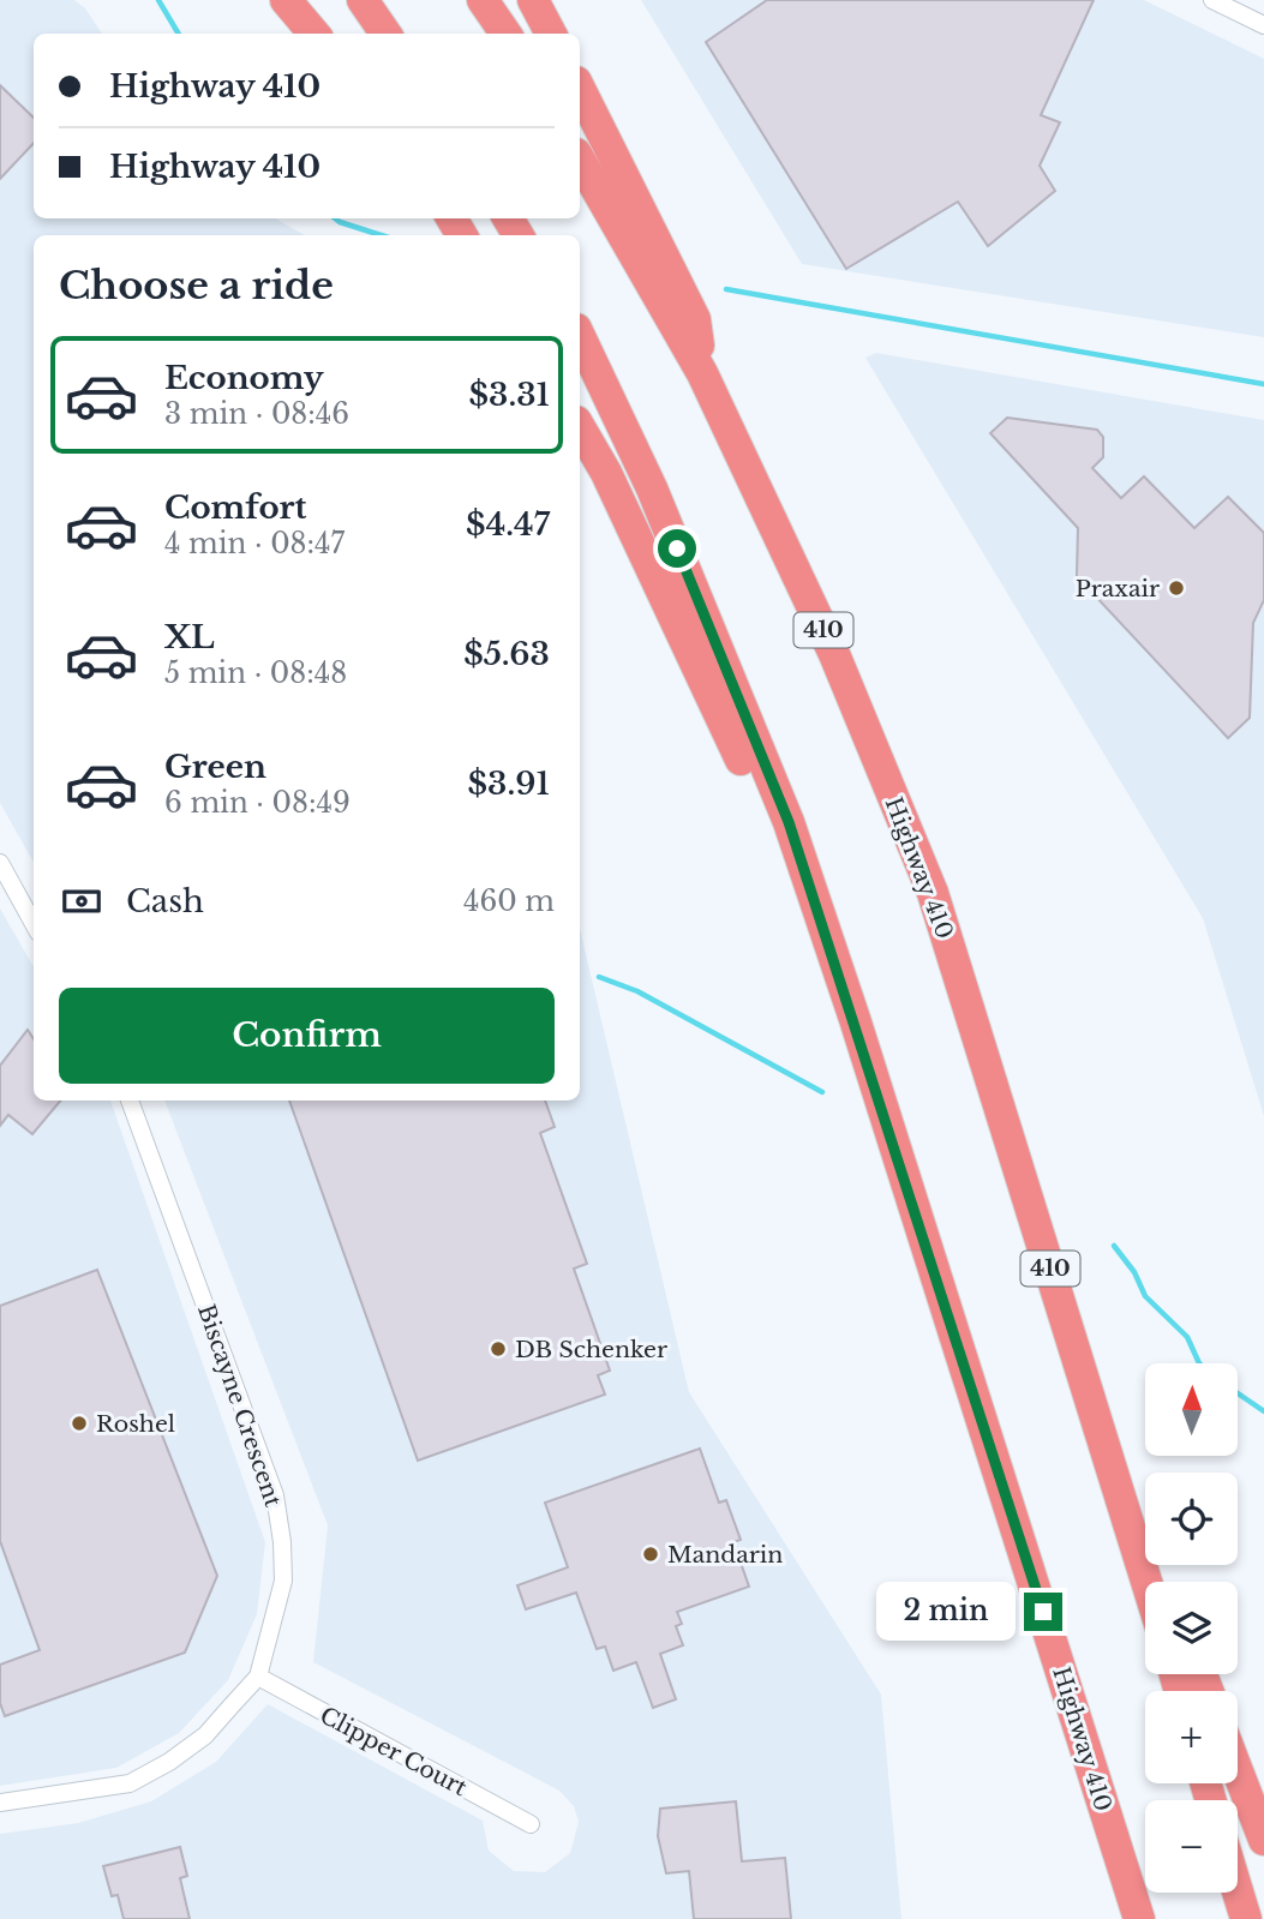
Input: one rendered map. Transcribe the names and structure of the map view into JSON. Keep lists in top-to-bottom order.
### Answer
{
  "streets": {
    "highway": ["410", "Highway 410"],
    "street": ["Biscayne Crescent", "Clipper Court"]
  },
  "crossings": [
    ["Biscayne Crescent", "Clipper Court"]
  ],
  "places": [
    "Praxair",
    "DB Schenker",
    "Roshel",
    "Mandarin"
  ],
  "north": "top",
  "page": {
    "banner": ["Highway 410", "Highway 410"],
    "heading": "Choose a ride",
    "list": [
      {
        "name": "Economy",
        "note": "3 min · 08:46",
        "value": "$3.31"
      },
      {
        "name": "Comfort",
        "note": "4 min · 08:47",
        "value": "$4.47"
      },
      {
        "name": "XL",
        "note": "5 min · 08:48",
        "value": "$5.63"
      },
      {
        "name": "Green",
        "note": "6 min · 08:49",
        "value": "$3.91"
      }
    ],
    "pay": ["Cash", "460 m"],
    "buttons": "Confirm",
    "map_buttons": ["+", "−"],
    "bubble": "2 min"
  }
}
